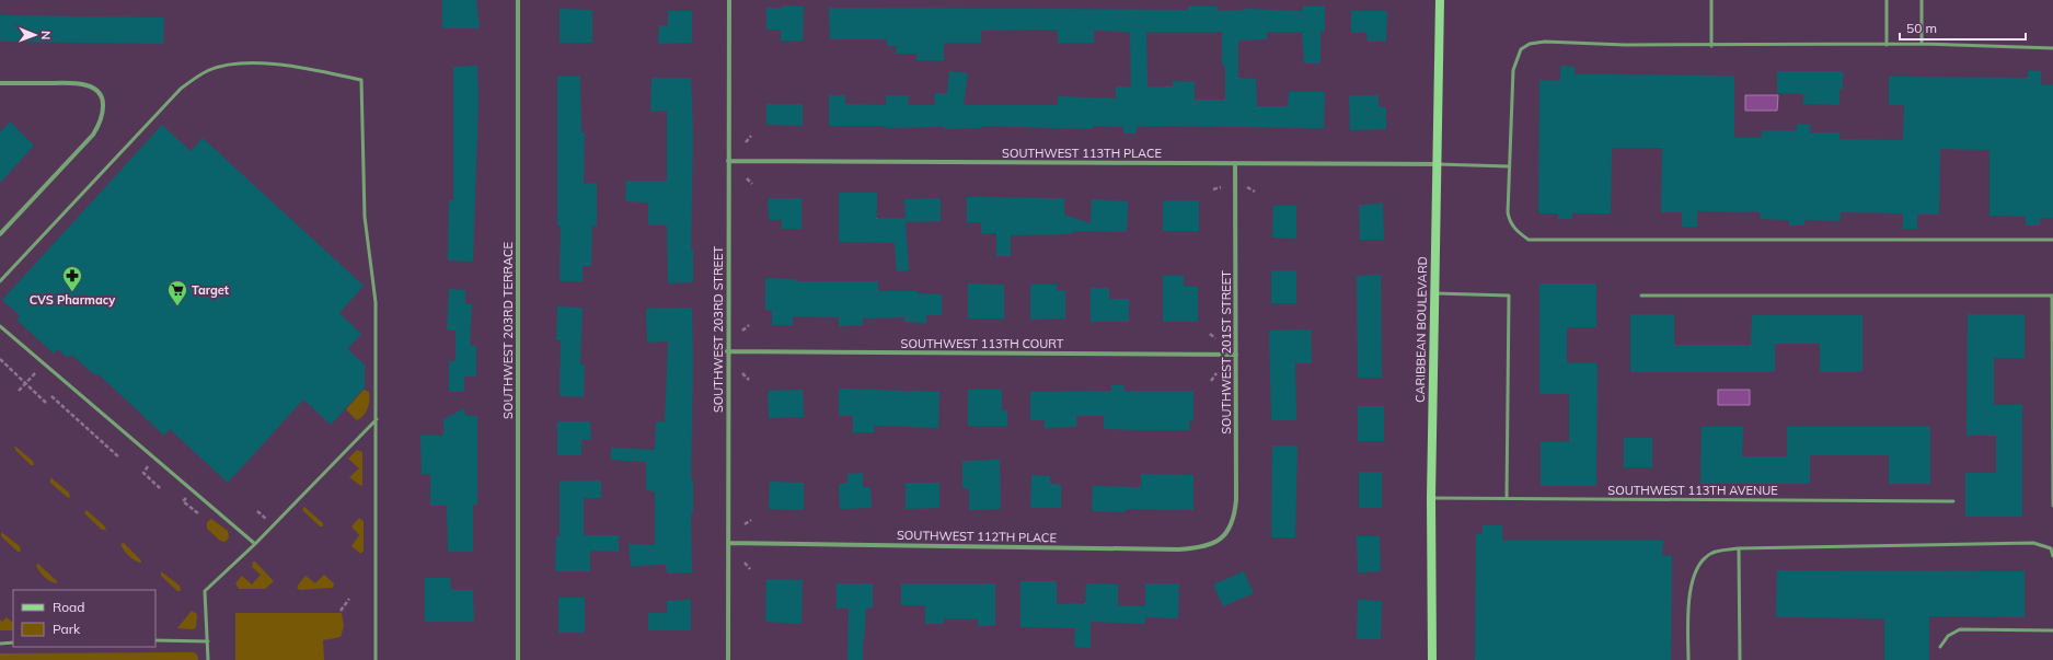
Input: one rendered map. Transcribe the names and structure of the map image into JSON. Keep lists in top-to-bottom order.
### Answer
{
  "streets": {
    "street": [
      "SOUTHWEST 113TH PLACE",
      "SOUTHWEST 203RD STREET",
      "CARIBBEAN BOULEVARD",
      "SOUTHWEST 203RD TERRACE",
      "SOUTHWEST 113TH COURT",
      "SOUTHWEST 201ST STREET",
      "SOUTHWEST 112TH PLACE"
    ],
    "lane": ["SOUTHWEST 113TH AVENUE"]
  },
  "crossings": [
    ["SOUTHWEST 113TH PLACE", "SOUTHWEST 203RD STREET"],
    ["SOUTHWEST 113TH PLACE", "CARIBBEAN BOULEVARD"],
    ["SOUTHWEST 113TH PLACE", "SOUTHWEST 201ST STREET"],
    ["SOUTHWEST 203RD STREET", "SOUTHWEST 113TH COURT"],
    ["SOUTHWEST 203RD STREET", "SOUTHWEST 112TH PLACE"],
    ["CARIBBEAN BOULEVARD", "SOUTHWEST 113TH AVENUE"],
    ["SOUTHWEST 113TH COURT", "SOUTHWEST 201ST STREET"],
    ["SOUTHWEST 201ST STREET", "SOUTHWEST 112TH PLACE"]
  ],
  "places": {
    "pharmacy": ["CVS Pharmacy"],
    "supermarket": ["Target"]
  },
  "legend": ["Road", "Park"],
  "scale_bar": "50 m",
  "north": "right"
}
